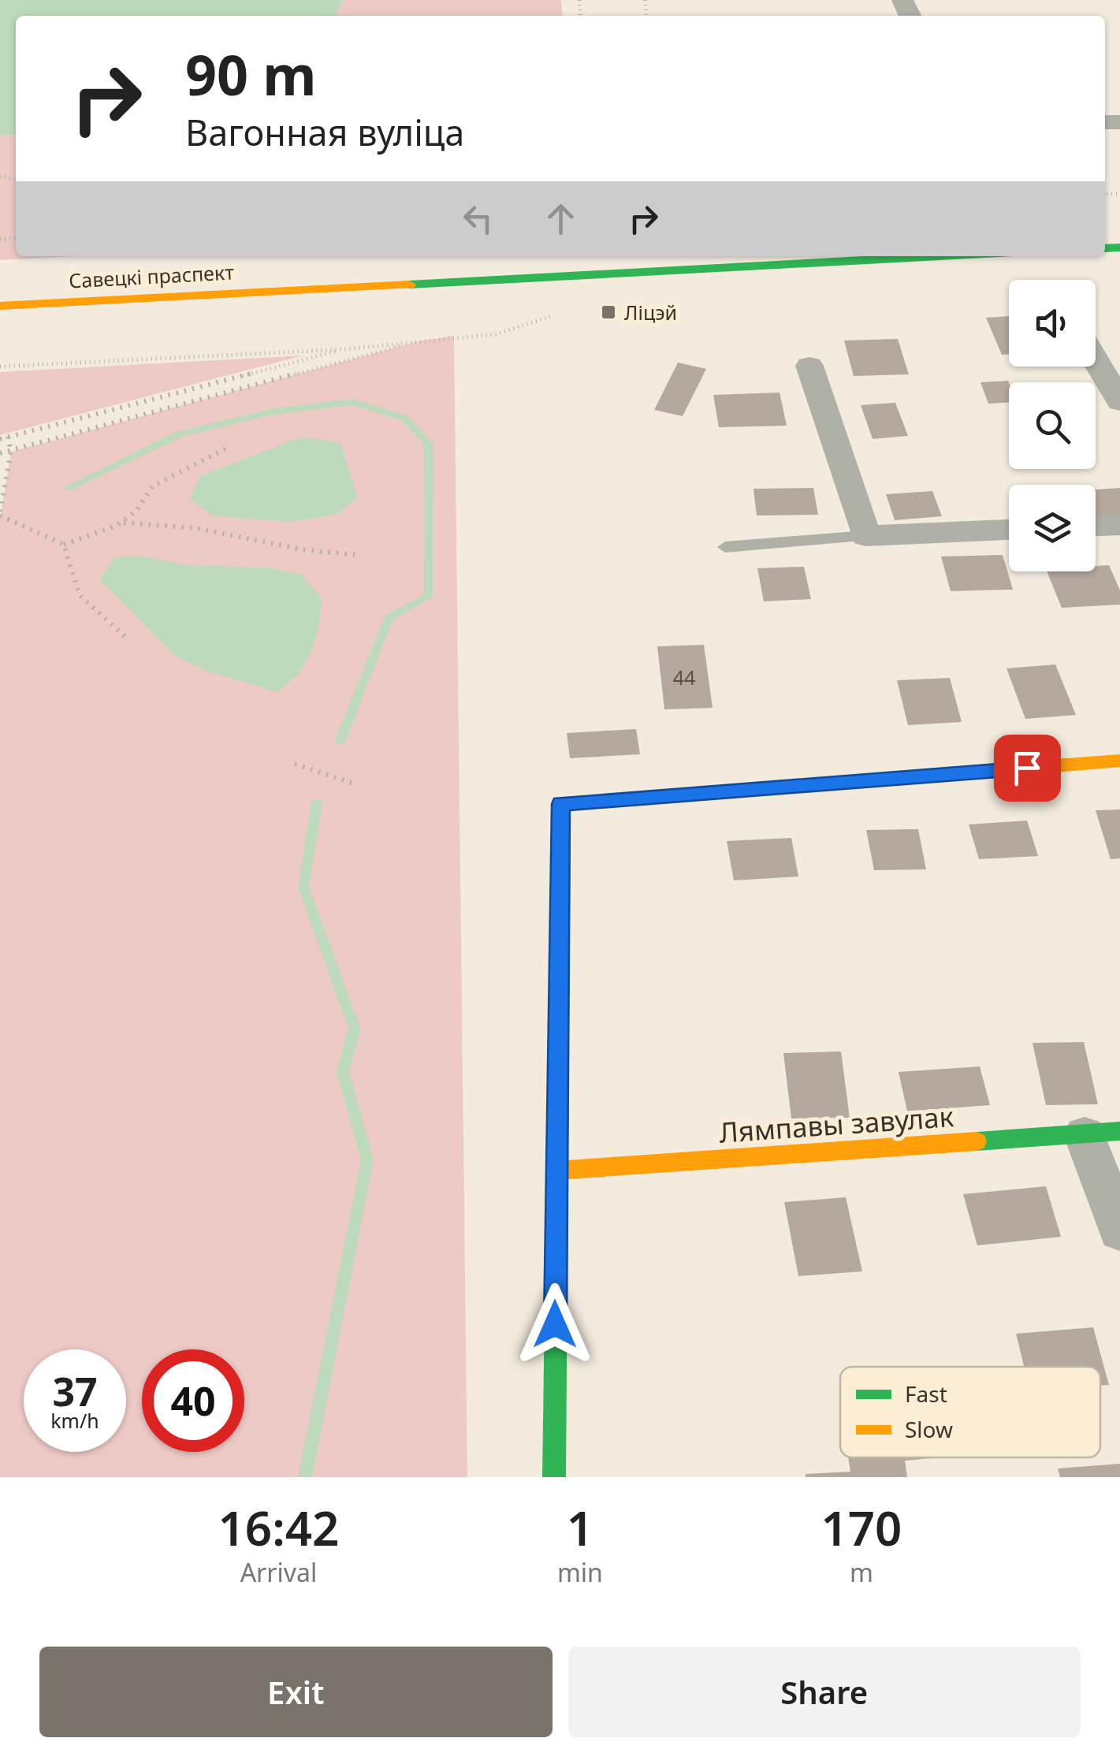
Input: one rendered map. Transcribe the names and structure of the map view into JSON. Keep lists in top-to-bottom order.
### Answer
{
  "streets": {
    "street": ["Савецкі праспект", "Лямпавы завулак"]
  },
  "places": {
    "transit": ["Ліцэй"]
  },
  "house_numbers": ["44"],
  "legend": ["Fast", "Slow"],
  "page": {
    "turn": ["90 m", "Вагонная вуліца"],
    "speed": "37 km/h",
    "limit": "40",
    "eta": [
      "16:42",
      "Arrival",
      "1",
      "min",
      "170",
      "m"
    ],
    "buttons": ["Exit", "Share"]
  }
}
